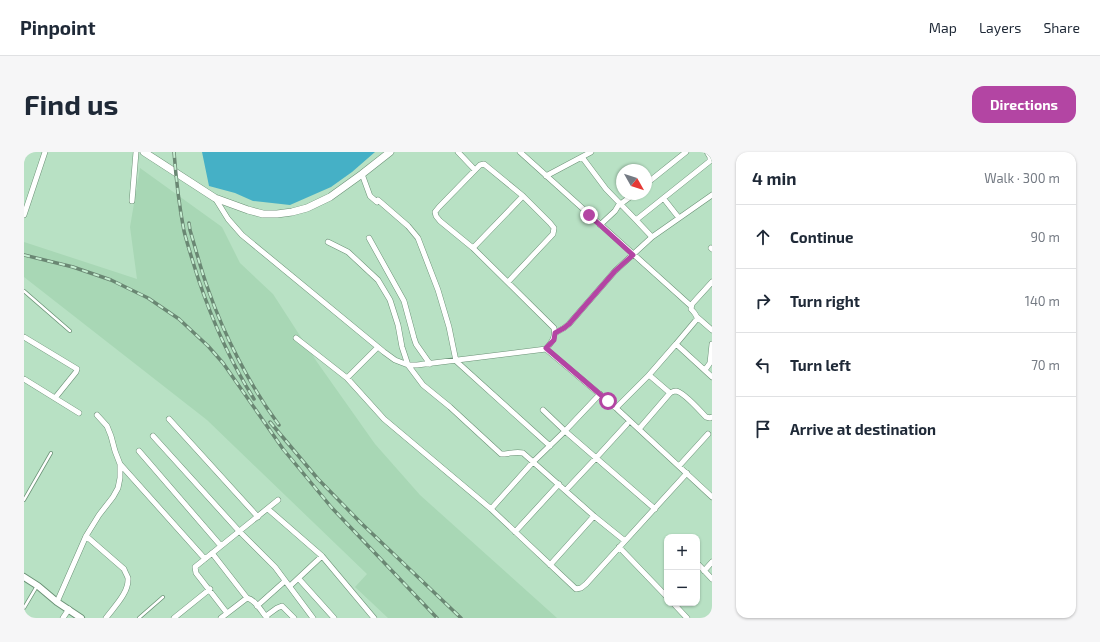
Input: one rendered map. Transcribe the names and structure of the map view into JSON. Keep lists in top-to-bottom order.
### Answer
{
  "north": "bottom right",
  "page": {
    "header": "Pinpoint",
    "nav": ["Map", "Layers", "Share"],
    "buttons": "Directions",
    "title": "Find us",
    "heading": ["4 min", "Walk · 300 m"],
    "list": [
      ["Continue", "90 m"],
      ["Turn right", "140 m"],
      ["Turn left", "70 m"],
      "Arrive at destination"
    ],
    "map_buttons": ["+", "−"]
  }
}
